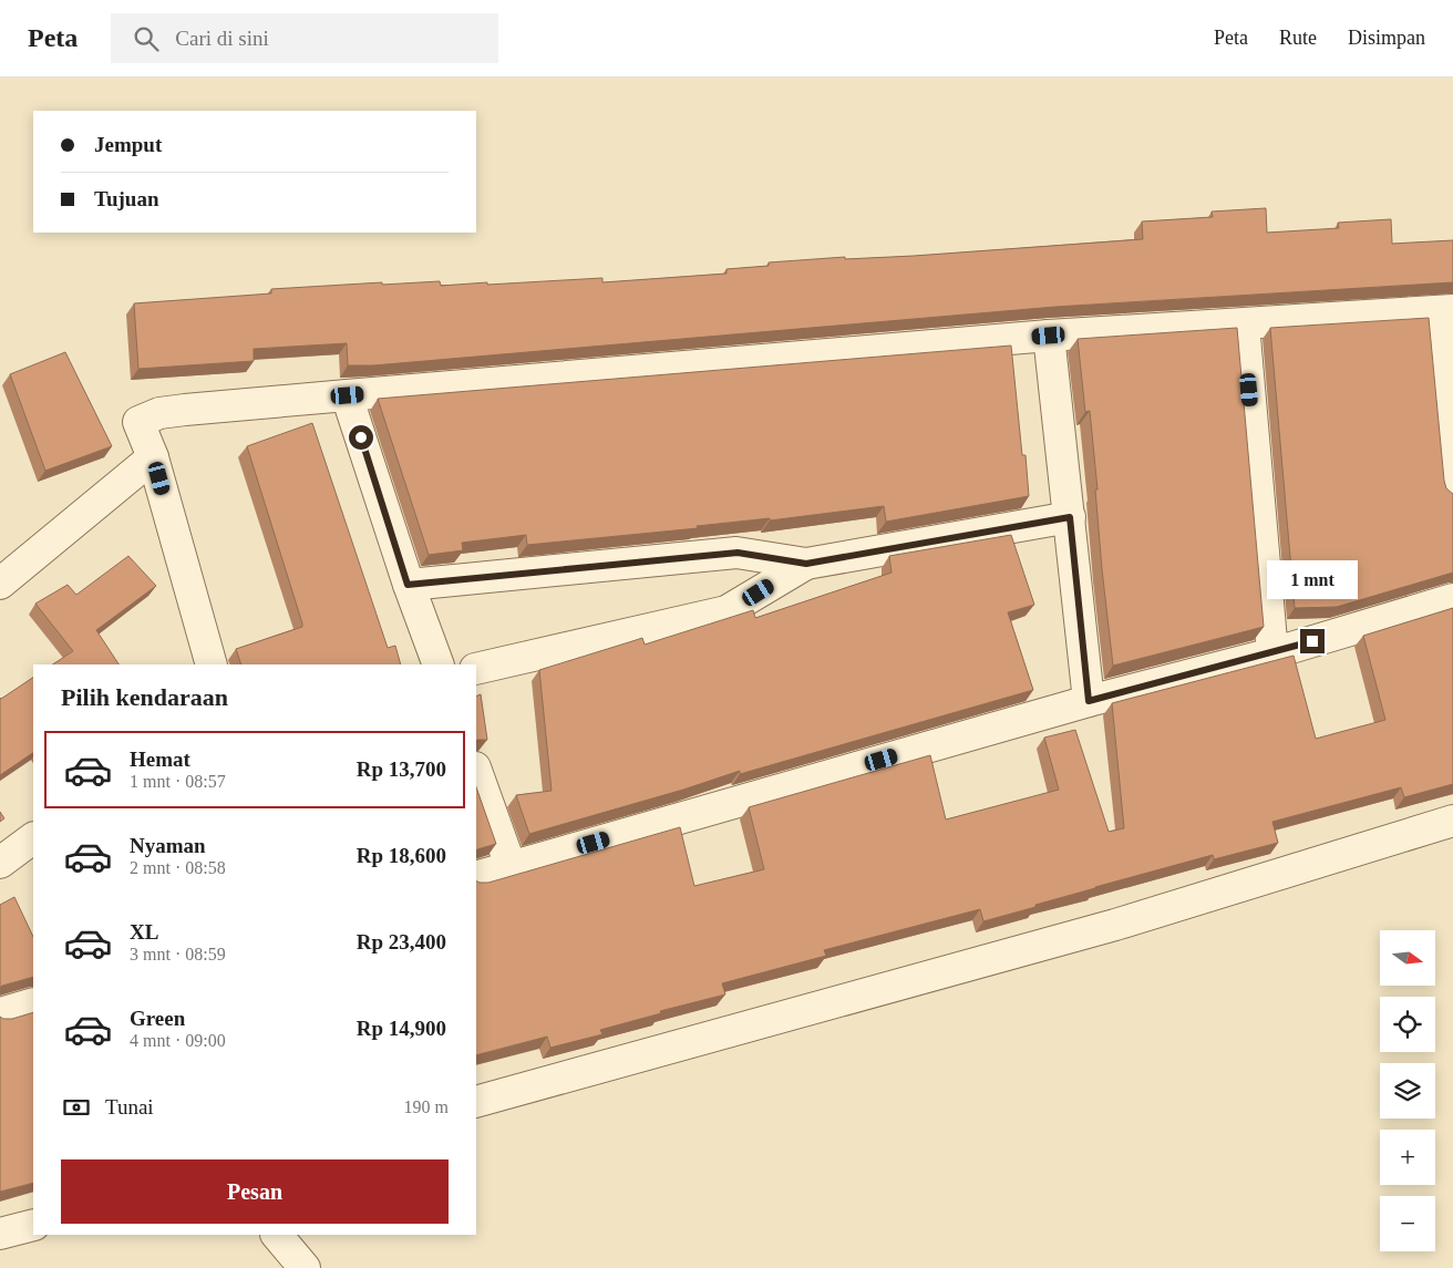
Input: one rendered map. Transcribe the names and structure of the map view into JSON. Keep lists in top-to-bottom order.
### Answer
{
  "north": "right",
  "page": {
    "header": "Peta",
    "search": "Cari di sini",
    "nav": ["Peta", "Rute", "Disimpan"],
    "banner": ["Jemput", "Tujuan"],
    "bubble": "1 mnt",
    "heading": "Pilih kendaraan",
    "list": [
      {
        "name": "Hemat",
        "note": "1 mnt · 08:57",
        "value": "Rp 13,700"
      },
      {
        "name": "Nyaman",
        "note": "2 mnt · 08:58",
        "value": "Rp 18,600"
      },
      {
        "name": "XL",
        "note": "3 mnt · 08:59",
        "value": "Rp 23,400"
      },
      {
        "name": "Green",
        "note": "4 mnt · 09:00",
        "value": "Rp 14,900"
      }
    ],
    "map_buttons": ["+", "−"],
    "pay": ["Tunai", "190 m"],
    "buttons": "Pesan"
  }
}
